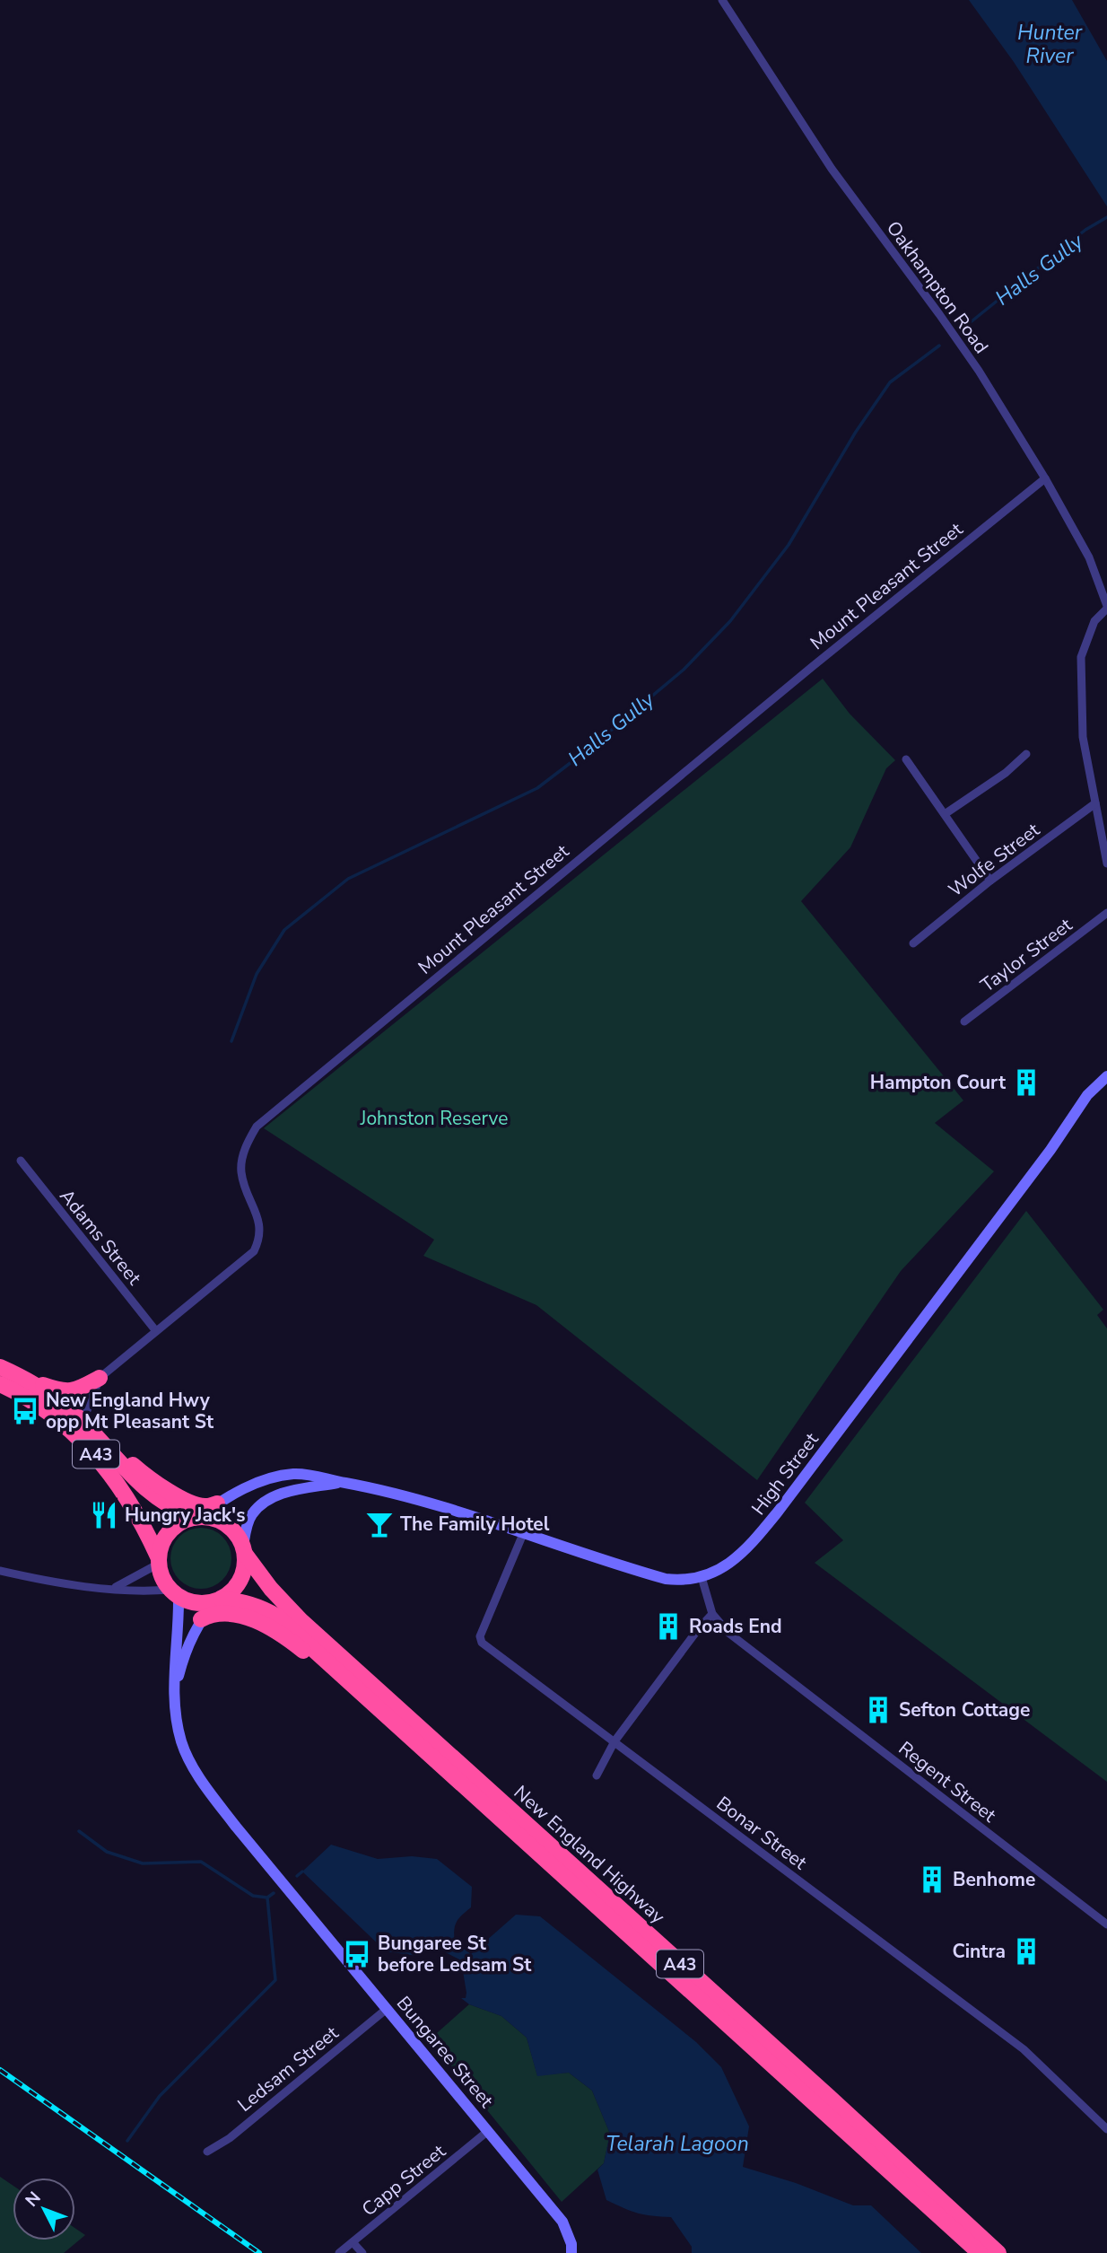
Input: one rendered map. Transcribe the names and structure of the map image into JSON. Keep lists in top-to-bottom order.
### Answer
{
  "streets": {
    "highway": ["A43", "New England Highway"],
    "main road": ["High Street", "Bungaree Street"],
    "street": [
      "Oakhampton Road",
      "Mount Pleasant Street",
      "Wolfe Street",
      "Taylor Street",
      "Adams Street",
      "Regent Street",
      "Bonar Street",
      "Ledsam Street",
      "Capp Street"
    ]
  },
  "crossings": [
    ["Oakhampton Road", "Mount Pleasant Street"],
    ["Mount Pleasant Street", "Adams Street"],
    ["Mount Pleasant Street", "A43"],
    ["A43", "High Street"],
    ["A43", "New England Highway"],
    ["A43", "Bungaree Street"],
    ["High Street", "Regent Street"],
    ["High Street", "Bonar Street"],
    ["High Street", "New England Highway"],
    ["High Street", "Bungaree Street"],
    ["New England Highway", "Bungaree Street"],
    ["Bungaree Street", "Ledsam Street"],
    ["Bungaree Street", "Capp Street"]
  ],
  "water": ["Hunter River", "Halls Gully", "Telarah Lagoon"],
  "parks": ["Johnston Reserve"],
  "places": {
    "building": [
      "Hampton Court",
      "Roads End",
      "Sefton Cottage",
      "Benhome",
      "Cintra"
    ],
    "bus stop": ["New England Hwy opp Mt Pleasant St", "Bungaree St before Ledsam St"],
    "restaurant": ["Hungry Jack's"],
    "bar": ["The Family Hotel"]
  },
  "north": "top left"
}
